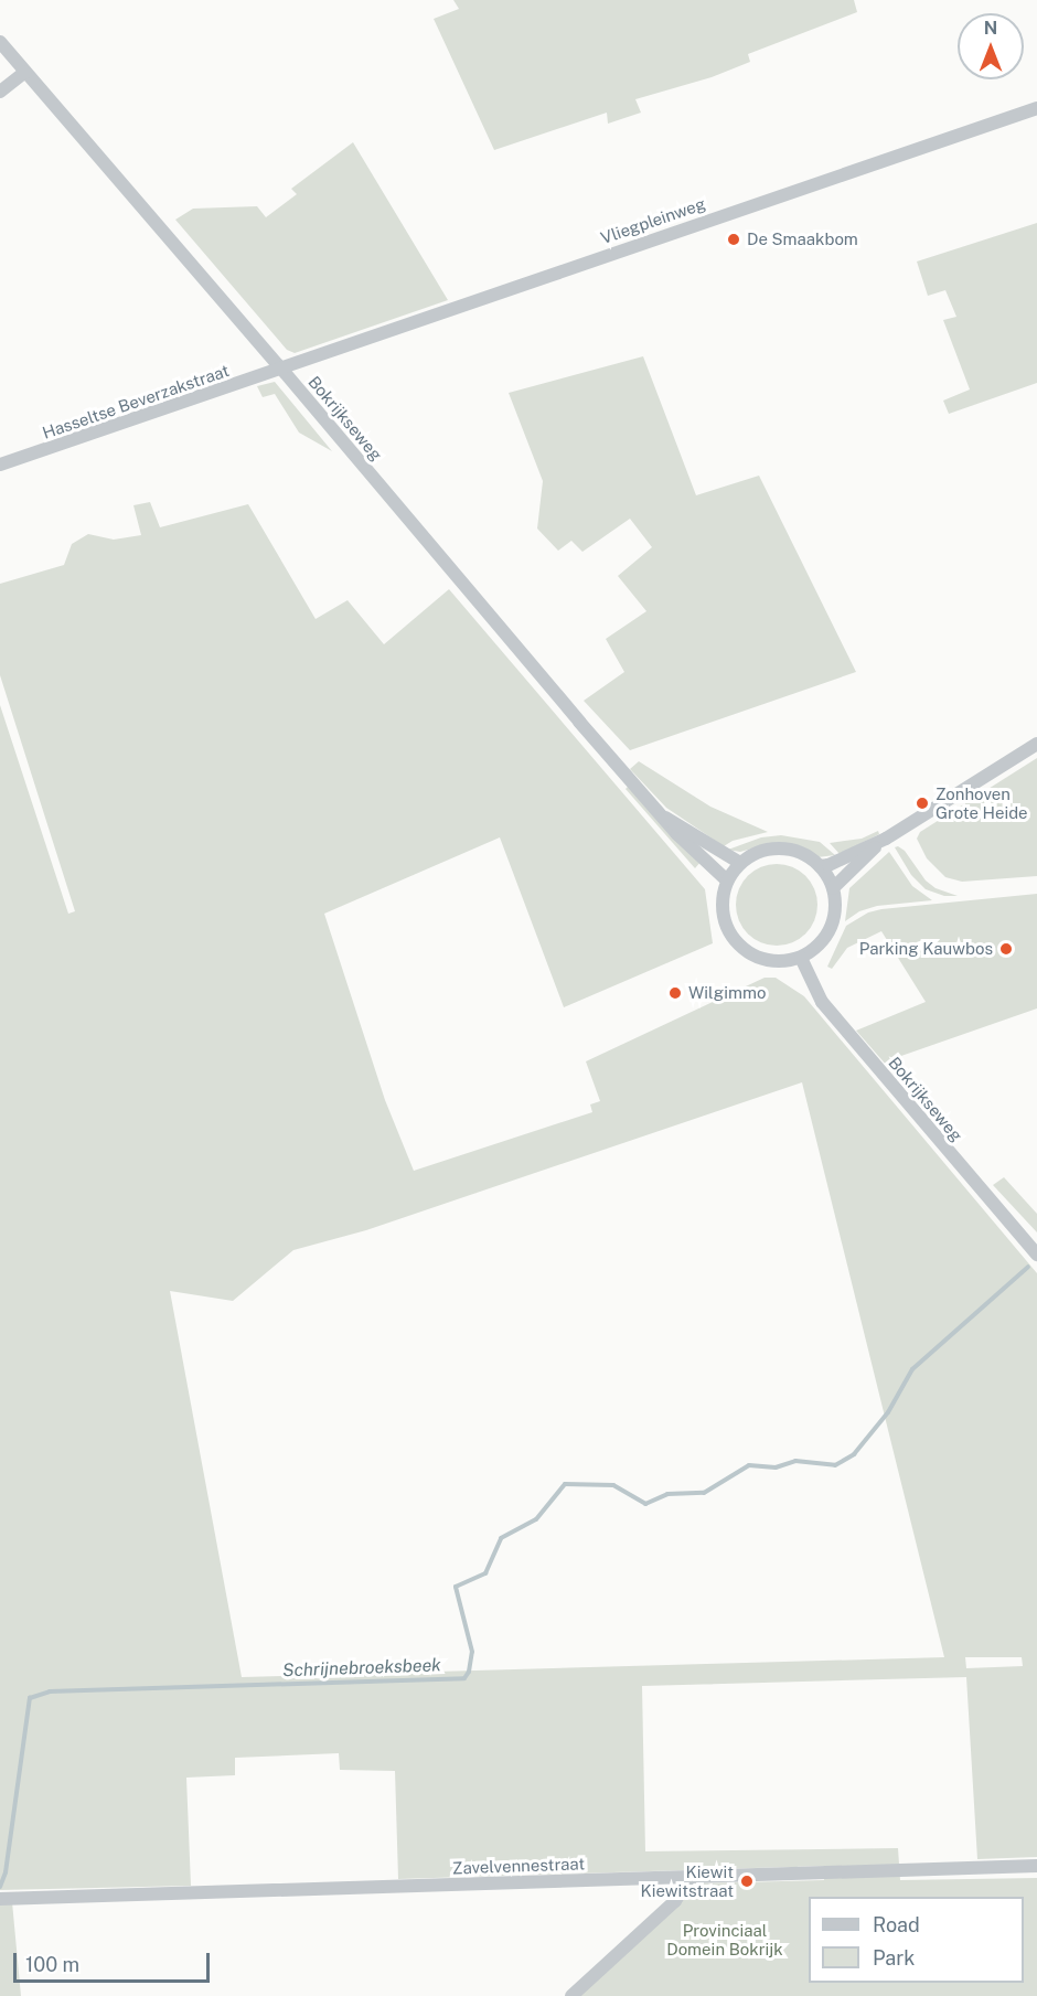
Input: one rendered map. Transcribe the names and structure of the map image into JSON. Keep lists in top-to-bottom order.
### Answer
{
  "streets": {
    "street": [
      "Vliegpleinweg",
      "Hasseltse Beverzakstraat",
      "Bokrijkseweg",
      "Zavelvennestraat"
    ]
  },
  "crossings": [
    ["Vliegpleinweg", "Hasseltse Beverzakstraat"],
    ["Vliegpleinweg", "Bokrijkseweg"],
    ["Hasseltse Beverzakstraat", "Bokrijkseweg"]
  ],
  "water": ["Schrijnebroeksbeek"],
  "parks": ["Provinciaal Domein Bokrijk"],
  "places": [
    "De Smaakbom",
    "Zonhoven Grote Heide",
    "Parking Kauwbos",
    "Wilgimmo",
    "Kiewit Kiewitstraat"
  ],
  "legend": ["Road", "Park"],
  "scale_bar": "100 m",
  "north": "top"
}
